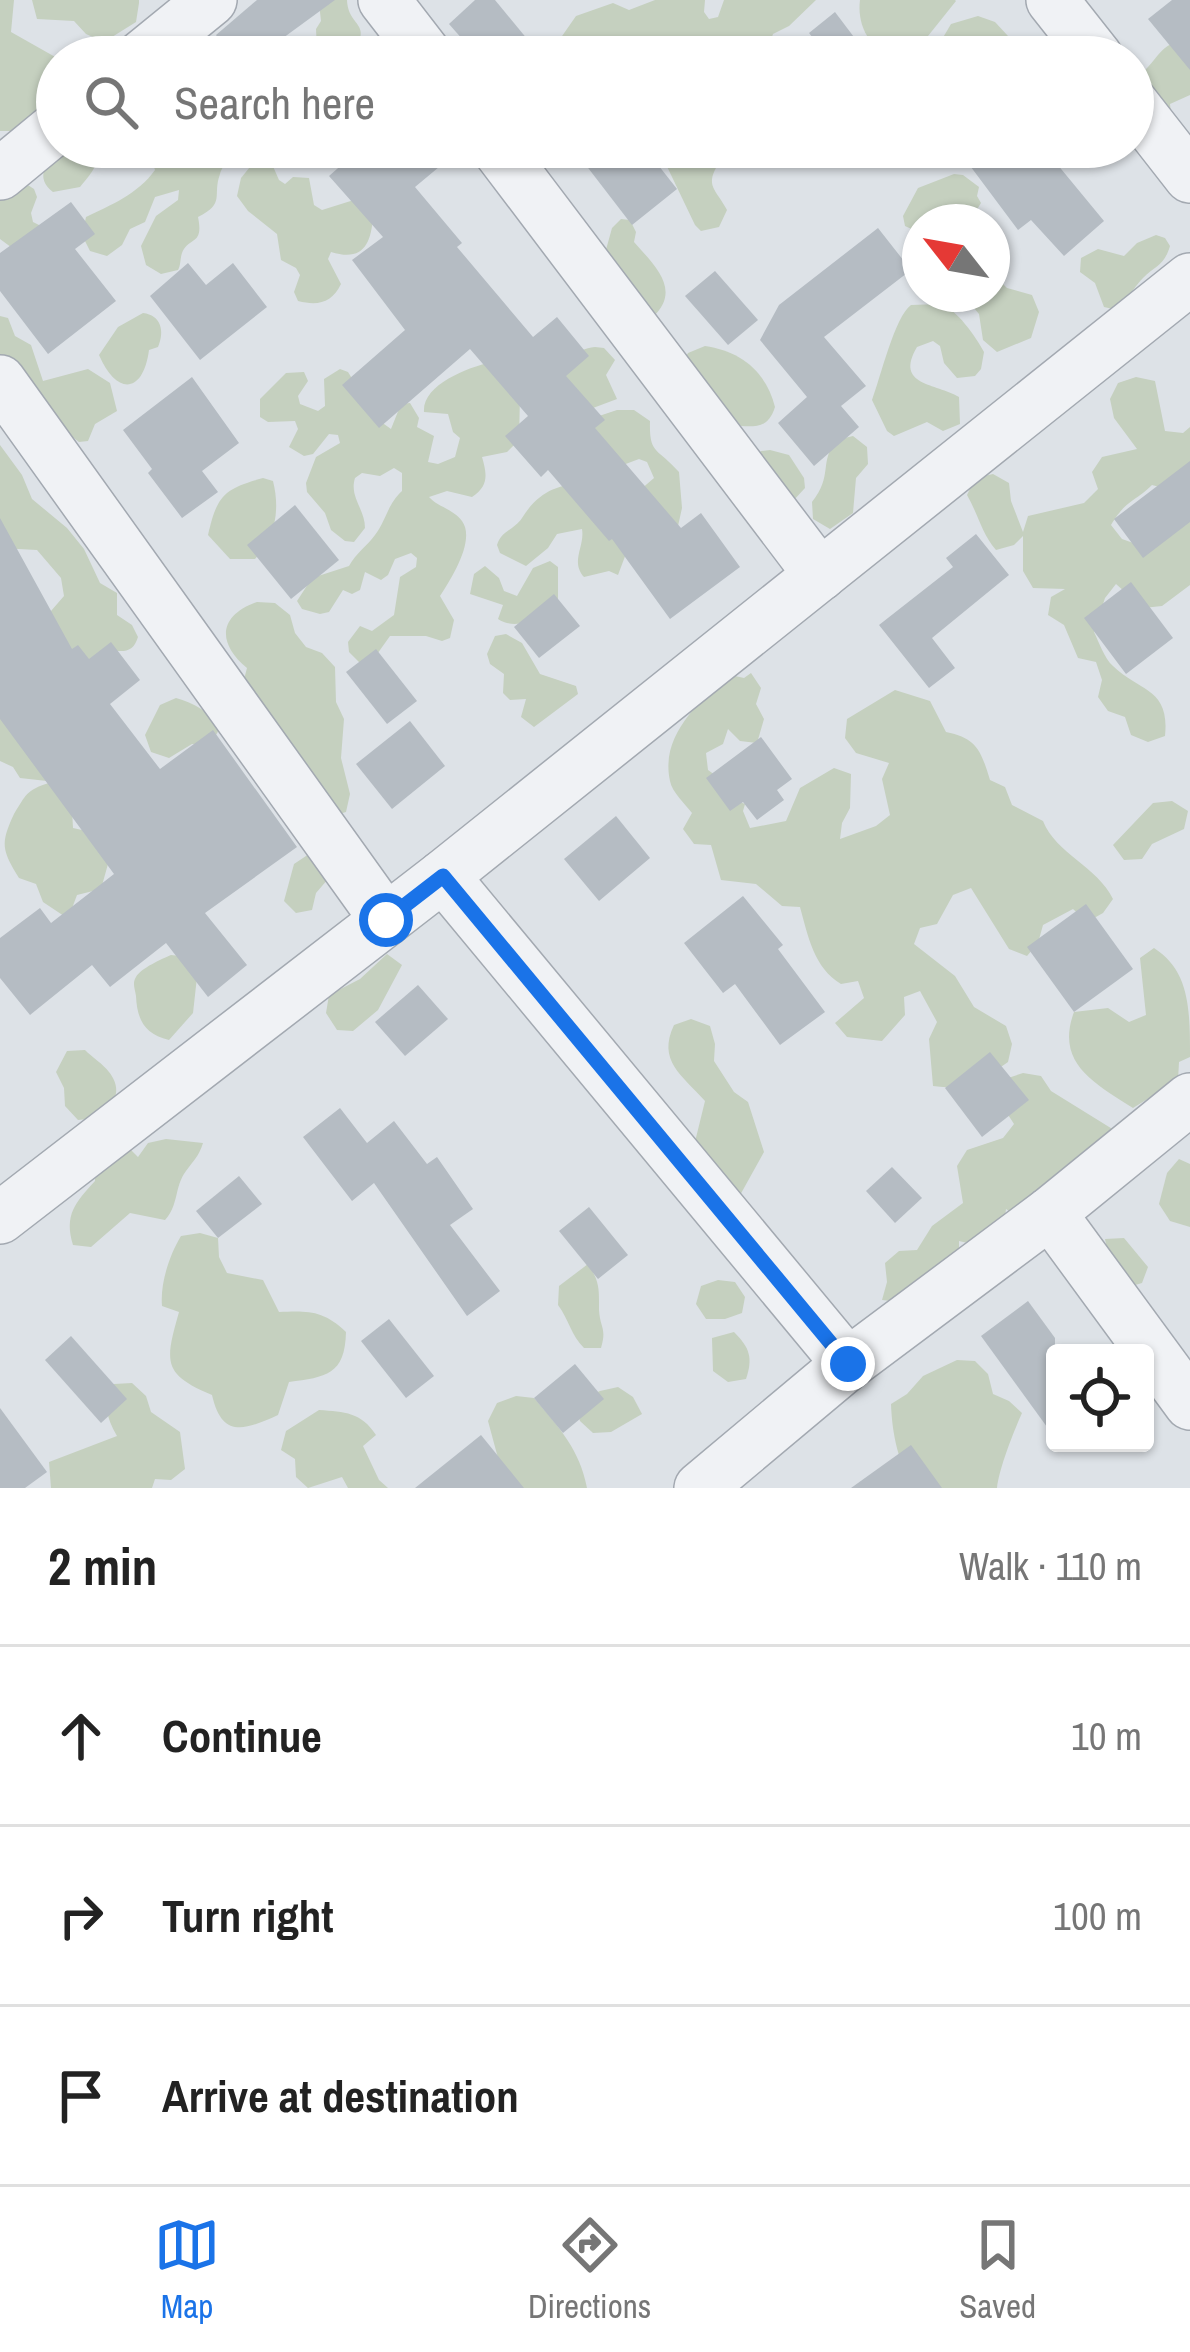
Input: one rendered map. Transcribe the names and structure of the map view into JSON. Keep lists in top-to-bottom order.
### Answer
{
  "north": "top left",
  "page": {
    "search": "Search here",
    "heading": ["2 min", "Walk · 110 m"],
    "list": [
      ["Continue", "10 m"],
      ["Turn right", "100 m"],
      "Arrive at destination"
    ],
    "nav": ["Map", "Directions", "Saved"]
  }
}
